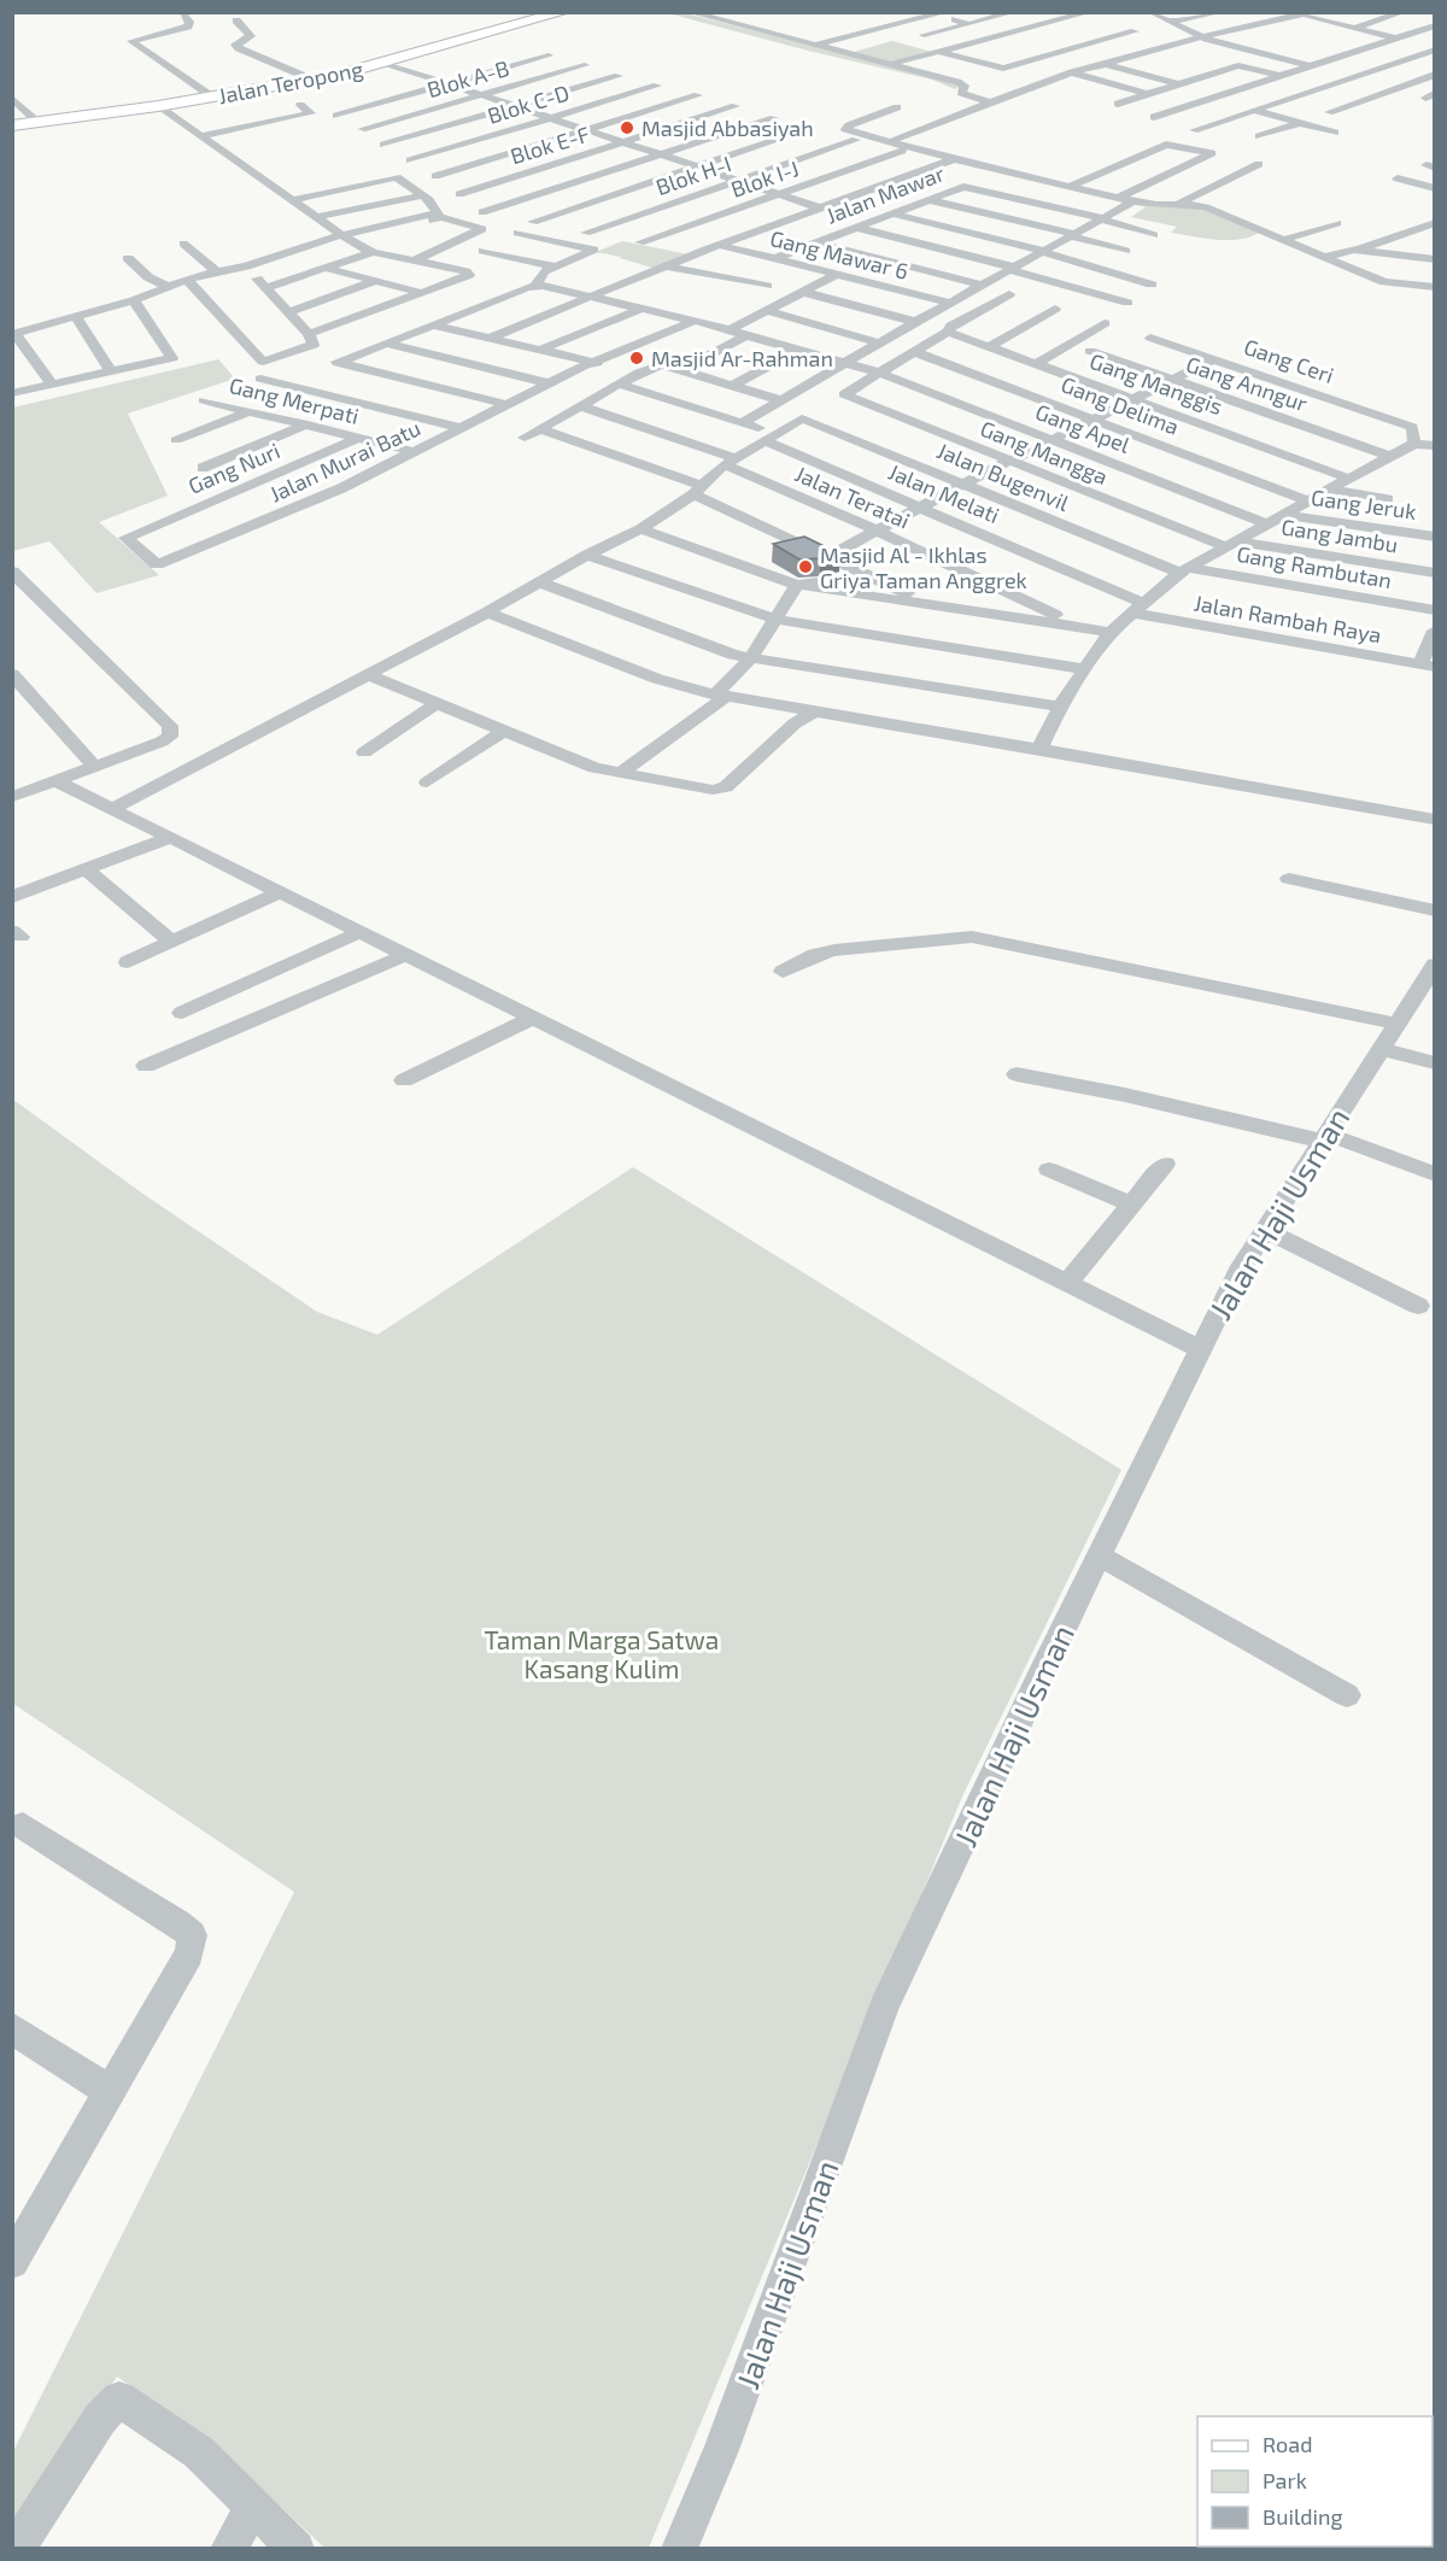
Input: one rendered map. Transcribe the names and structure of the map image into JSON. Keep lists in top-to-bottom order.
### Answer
{
  "streets": {
    "main road": ["Jalan Teropong"],
    "street": [
      "Blok A-B",
      "Blok C-D",
      "Blok E-F",
      "Blok H-I",
      "Blok I-J",
      "Jalan Mawar",
      "Gang Mawar 6",
      "Gang Ceri",
      "Gang Manggis",
      "Gang Anngur",
      "Gang Merpati",
      "Gang Delima",
      "Gang Apel",
      "Gang Mangga",
      "Jalan Murai Batu",
      "Gang Nuri",
      "Jalan Bugenvil",
      "Jalan Melati",
      "Jalan Teratai",
      "Gang Jeruk",
      "Gang Jambu",
      "Gang Rambutan",
      "Jalan Rambah Raya",
      "Jalan Haji Usman"
    ]
  },
  "crossings": [
    ["Jalan Mawar", "Gang Mawar 6"],
    ["Gang Merpati", "Jalan Murai Batu"],
    ["Gang Merpati", "Gang Nuri"],
    ["Gang Apel", "Gang Mangga"],
    ["Gang Apel", "Jalan Murai Batu"],
    ["Gang Mangga", "Gang Jambu"],
    ["Jalan Murai Batu", "Gang Nuri"],
    ["Jalan Bugenvil", "Jalan Melati"],
    ["Jalan Bugenvil", "Gang Rambutan"],
    ["Jalan Melati", "Jalan Rambah Raya"]
  ],
  "parks": ["Taman Marga Satwa Kasang Kulim"],
  "places": ["Masjid Abbasiyah", "Masjid Ar-Rahman", "Masjid Al - Ikhlas Griya Taman Anggrek"],
  "legend": ["Road", "Park", "Building"]
}
